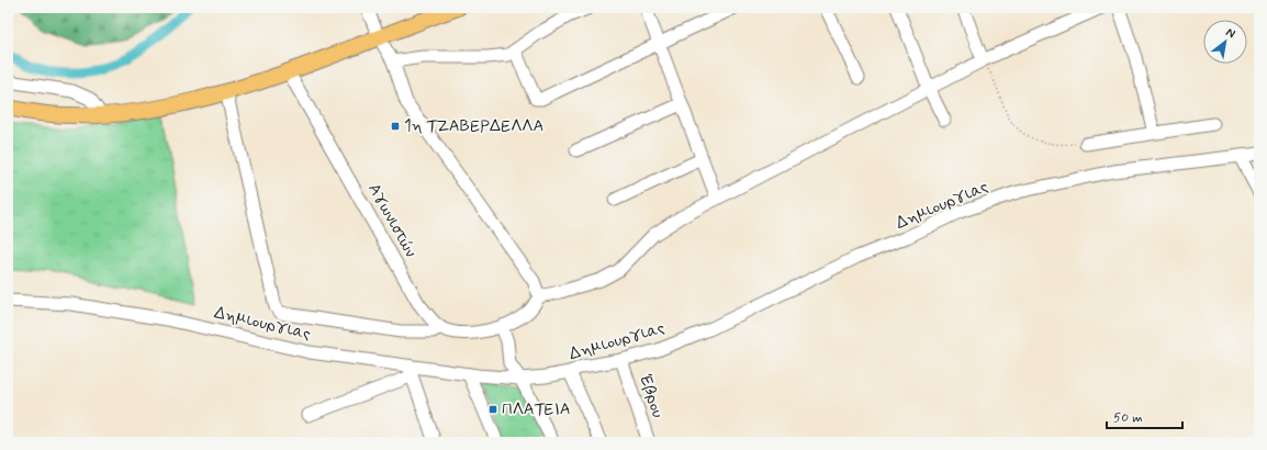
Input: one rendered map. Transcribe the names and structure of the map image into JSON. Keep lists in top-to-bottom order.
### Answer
{
  "streets": {
    "street": ["Δημιουργιας", "Αγωνιστών", "Έβρου"]
  },
  "crossings": [
    ["Δημιουργιας", "Έβρου"]
  ],
  "places": {
    "transit": ["1η ΤΖΑΒΕΡΔΕΛΛΑ", "ΠΛΑΤΕΙΑ"]
  },
  "scale_bar": "50 m",
  "north": "top right"
}
